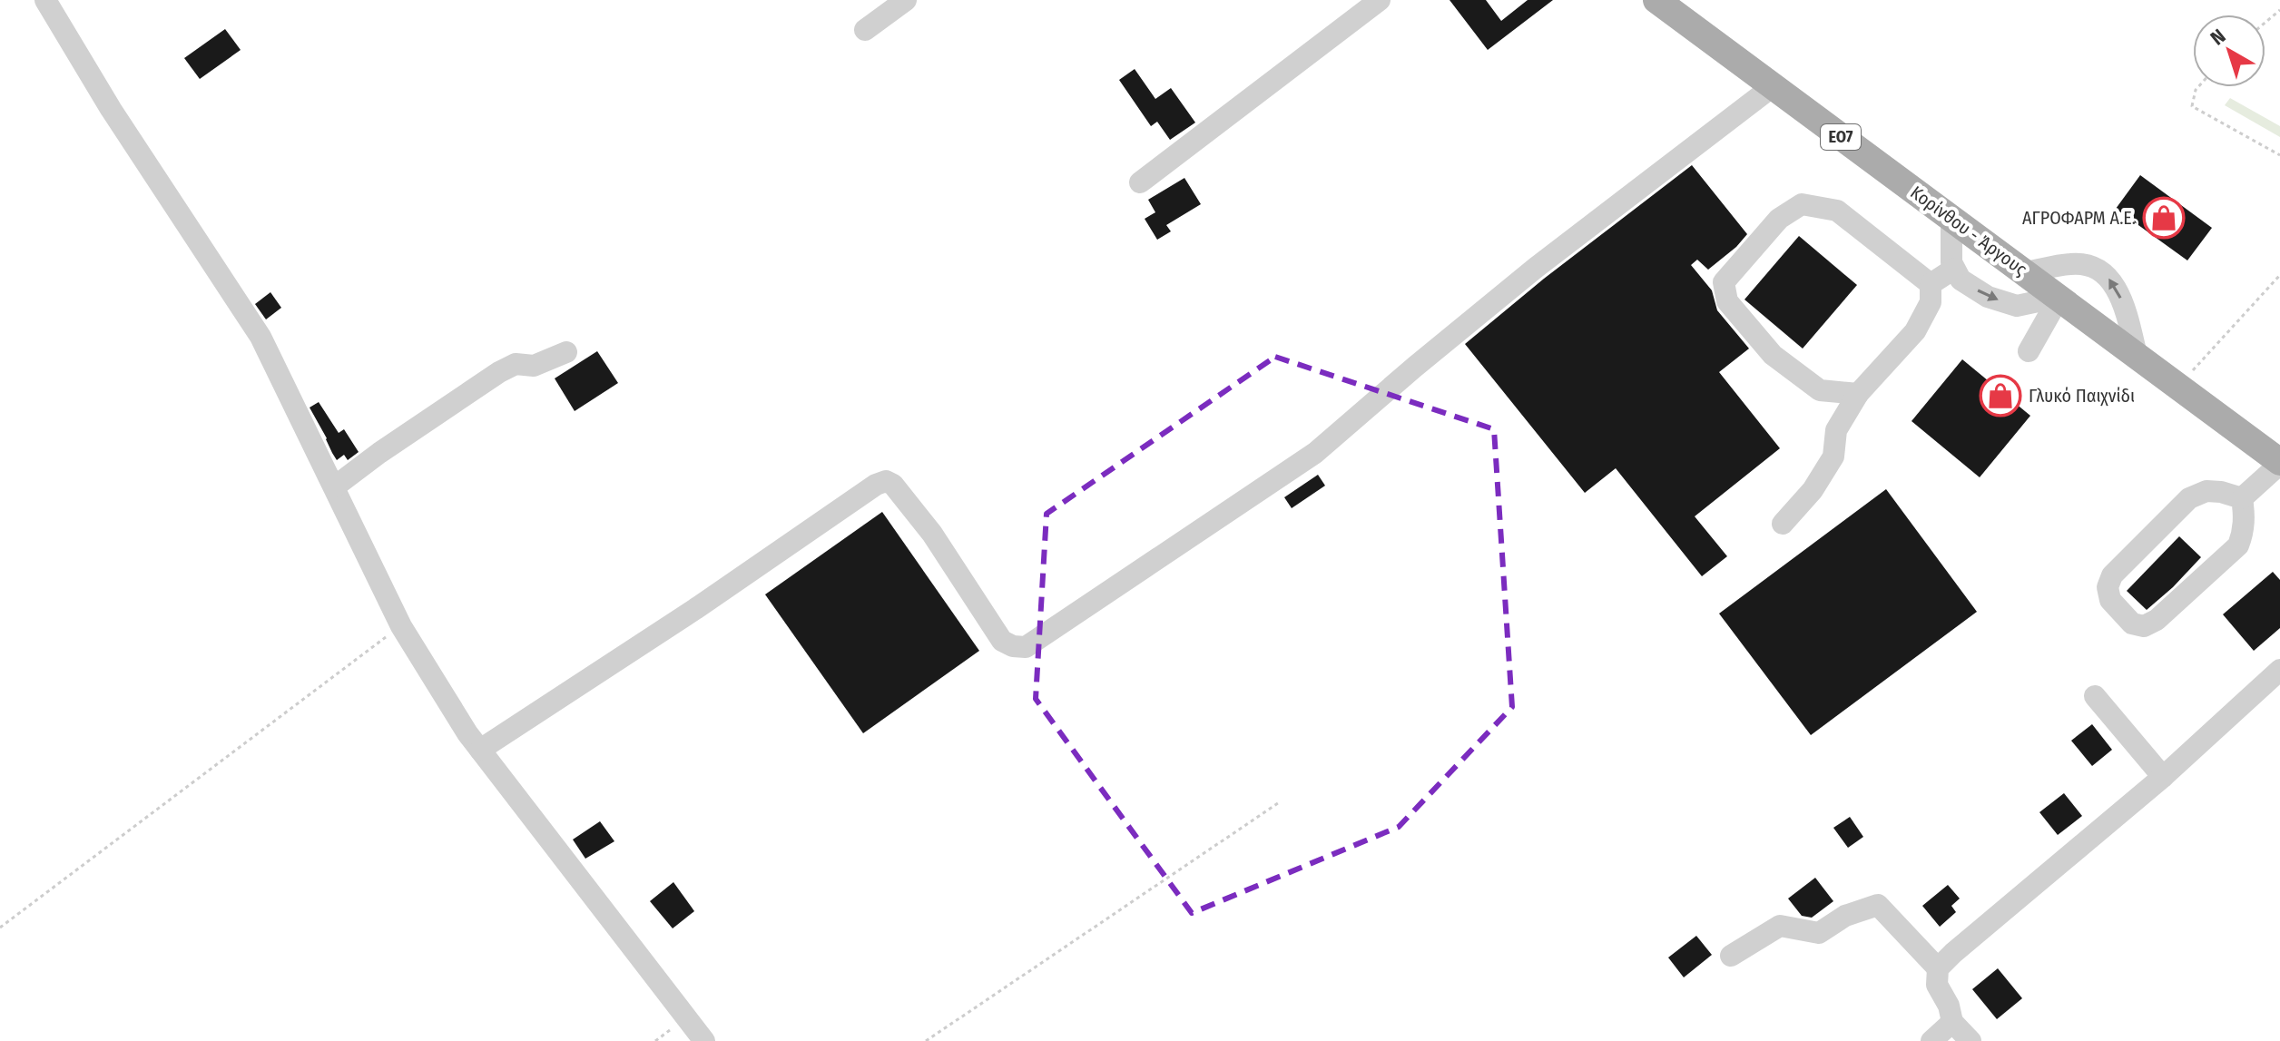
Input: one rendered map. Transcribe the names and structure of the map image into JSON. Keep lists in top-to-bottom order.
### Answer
{
  "streets": {
    "main road": ["ΕΟ7", "Κορίνθου - Άργους"]
  },
  "places": {
    "shop": ["ΑΓΡΟΦΑΡΜ Α.Ε.", "Γλυκό Παιχνίδι"]
  },
  "north": "top left"
}
